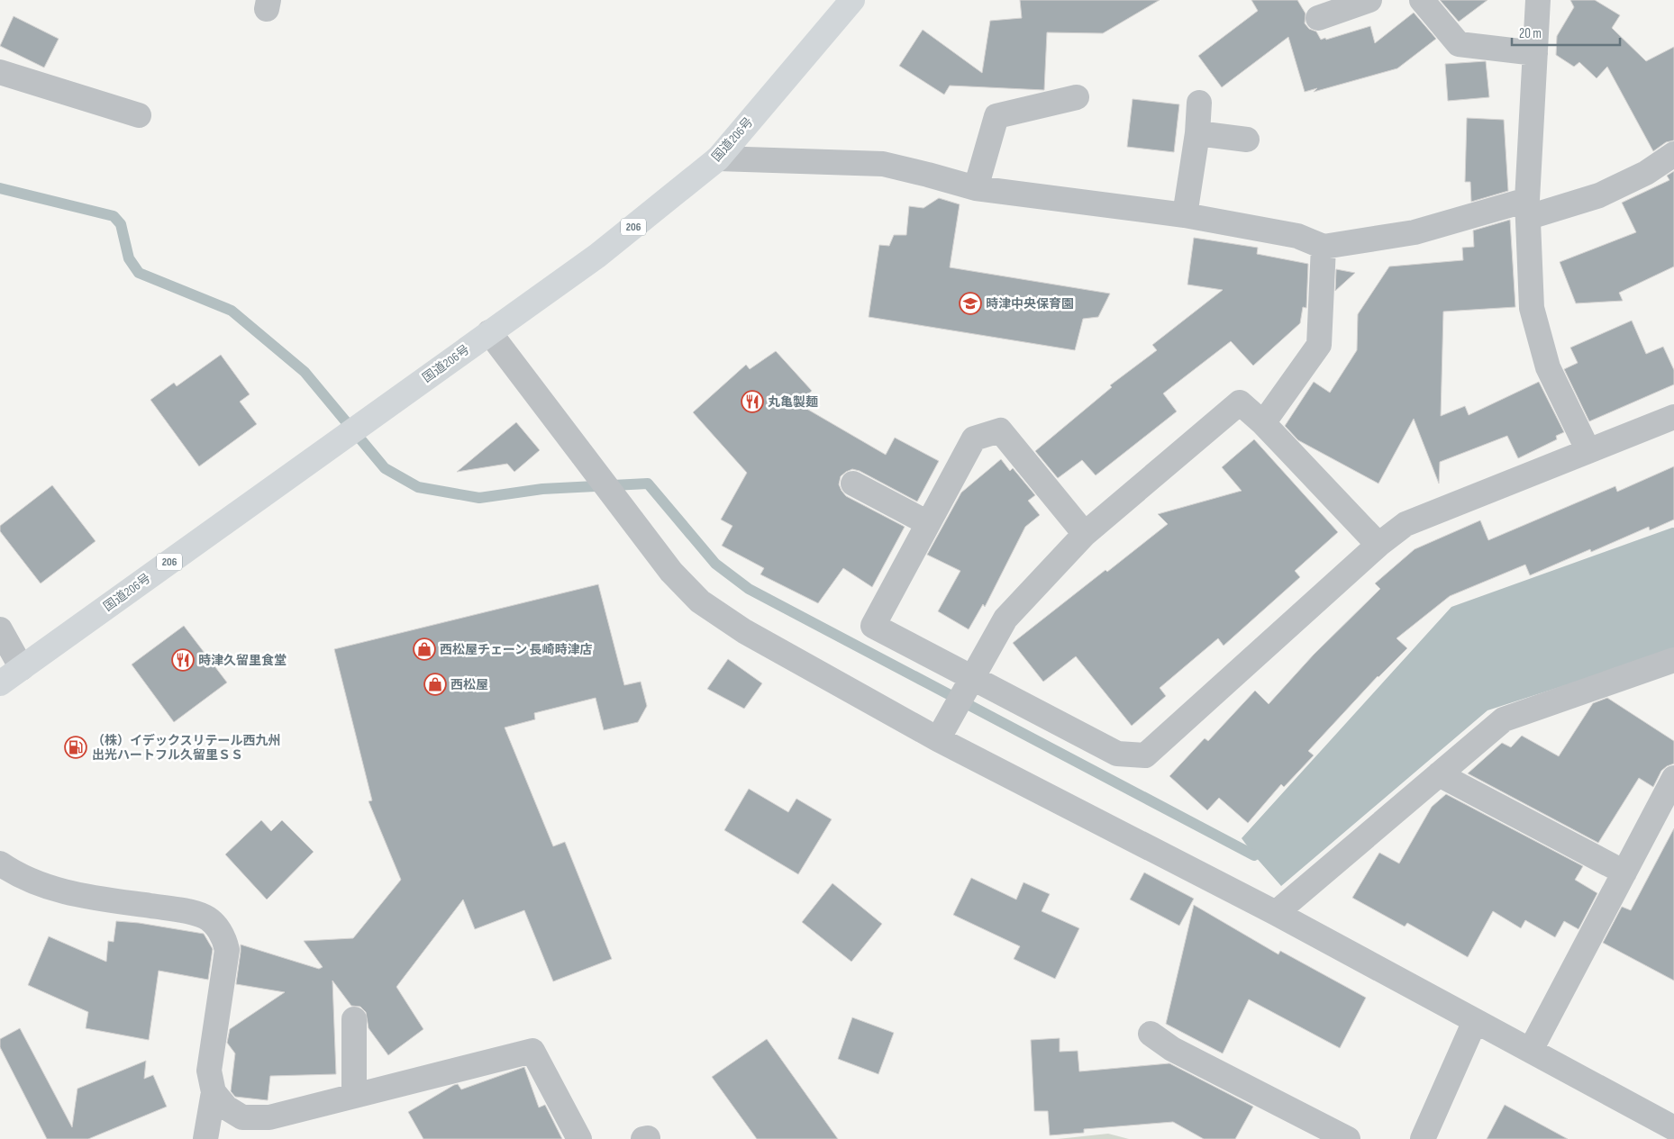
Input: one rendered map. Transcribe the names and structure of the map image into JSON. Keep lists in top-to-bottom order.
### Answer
{
  "streets": {
    "highway": ["国道206号", "206"]
  },
  "places": {
    "school or university": ["時津中央保育園"],
    "restaurant": ["丸亀製麺", "時津久留里食堂"],
    "shop": ["西松屋チェーン 長崎時津店", "西松屋"],
    "fuel station": ["（株）イデックスリテール西九州 出光ハートフル久留里ＳＳ"]
  },
  "scale_bar": "20 m"
}
